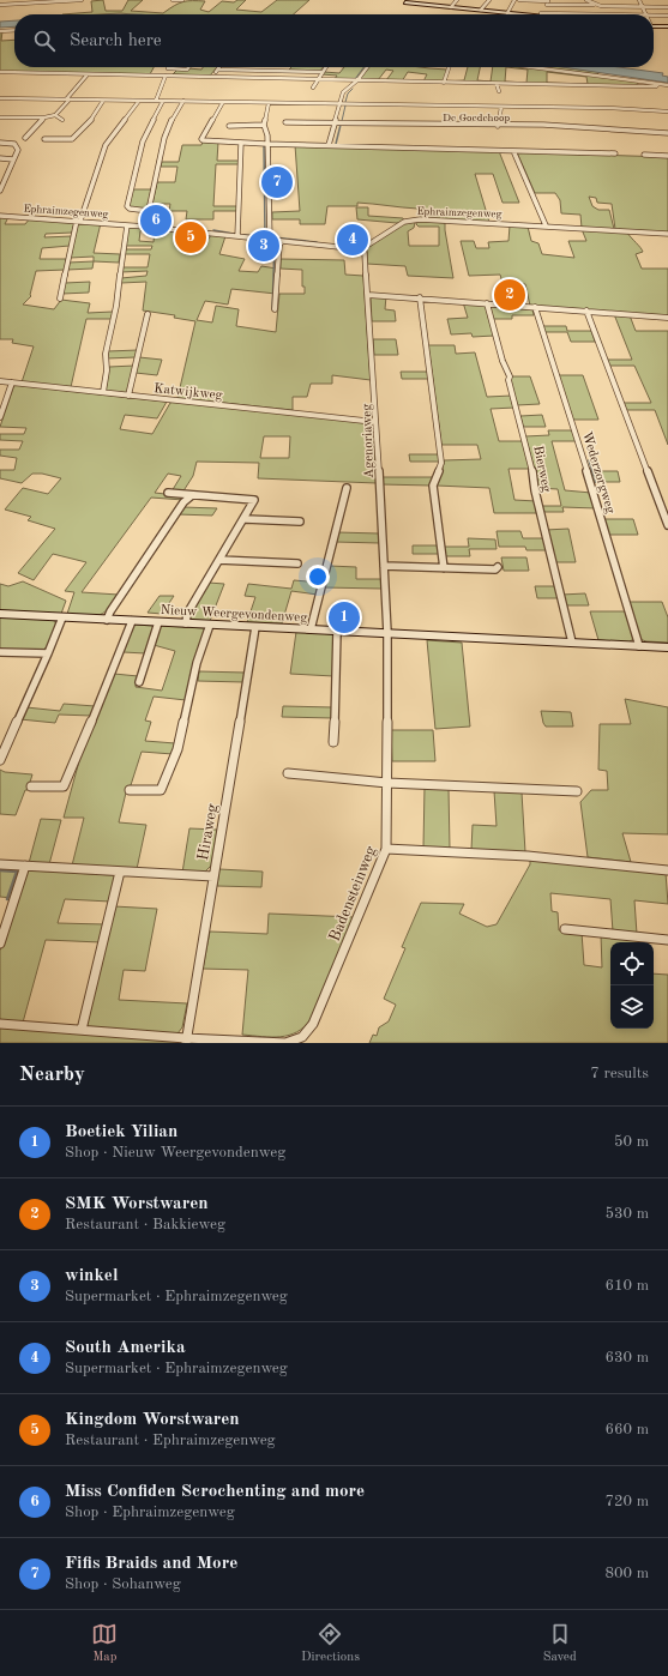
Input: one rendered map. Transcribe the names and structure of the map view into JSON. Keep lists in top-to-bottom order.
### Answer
{
  "streets": {
    "street": [
      "De Goedehoop",
      "Ephraimzegenweg",
      "Katwijkweg",
      "Agenoriaweg",
      "Bierweg",
      "Wederzorgweg",
      "Nieuw Weergevondenweg",
      "Hiraweg",
      "Badensteinweg"
    ]
  },
  "crossings": [
    ["Ephraimzegenweg", "Agenoriaweg"],
    ["Katwijkweg", "Agenoriaweg"],
    ["Agenoriaweg", "Nieuw Weergevondenweg"],
    ["Agenoriaweg", "Badensteinweg"],
    ["Bierweg", "Nieuw Weergevondenweg"],
    ["Wederzorgweg", "Nieuw Weergevondenweg"],
    ["Nieuw Weergevondenweg", "Hiraweg"],
    ["Nieuw Weergevondenweg", "Badensteinweg"],
    ["Hiraweg", "Badensteinweg"]
  ],
  "page": {
    "search": "Search here",
    "pins": [
      "7",
      "6",
      "5",
      "4",
      "3",
      "2",
      "1"
    ],
    "heading": ["Nearby", "7 results"],
    "list": [
      {
        "mark": "1",
        "name": "Boetiek Yilian",
        "note": "Shop · Nieuw Weergevondenweg",
        "value": "50 m"
      },
      {
        "mark": "2",
        "name": "SMK Worstwaren",
        "note": "Restaurant · Bakkieweg",
        "value": "530 m"
      },
      {
        "mark": "3",
        "name": "winkel",
        "note": "Supermarket · Ephraimzegenweg",
        "value": "610 m"
      },
      {
        "mark": "4",
        "name": "South Amerika",
        "note": "Supermarket · Ephraimzegenweg",
        "value": "630 m"
      },
      {
        "mark": "5",
        "name": "Kingdom Worstwaren",
        "note": "Restaurant · Ephraimzegenweg",
        "value": "660 m"
      },
      {
        "mark": "6",
        "name": "Miss Confiden Scrochenting and more",
        "note": "Shop · Ephraimzegenweg",
        "value": "720 m"
      },
      {
        "mark": "7",
        "name": "Fifis Braids and More",
        "note": "Shop · Sohanweg",
        "value": "800 m"
      }
    ],
    "nav": ["Map", "Directions", "Saved"]
  }
}
